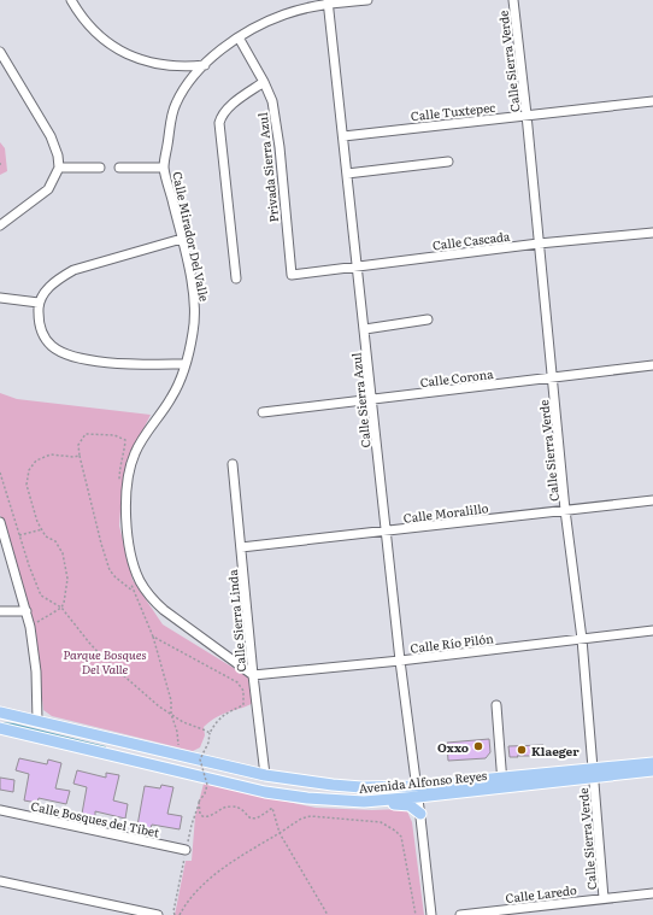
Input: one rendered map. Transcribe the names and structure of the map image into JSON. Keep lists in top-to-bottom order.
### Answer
{
  "streets": {
    "main road": ["Avenida Alfonso Reyes"],
    "street": [
      "Calle Sierra Verde",
      "Calle Tuxtepec",
      "Privada Sierra Azul",
      "Calle Mirador Del Valle",
      "Calle Cascada",
      "Calle Corona",
      "Calle Sierra Azul",
      "Calle Moralillo",
      "Calle Sierra Linda",
      "Calle Río Pilón",
      "Calle Bosques del Tíbet",
      "Calle Laredo"
    ]
  },
  "crossings": [
    ["Calle Sierra Verde", "Calle Tuxtepec"],
    ["Calle Sierra Verde", "Calle Cascada"],
    ["Calle Sierra Verde", "Calle Corona"],
    ["Calle Sierra Verde", "Calle Moralillo"],
    ["Calle Sierra Verde", "Calle Río Pilón"],
    ["Calle Sierra Verde", "Avenida Alfonso Reyes"],
    ["Calle Sierra Verde", "Calle Laredo"],
    ["Calle Tuxtepec", "Calle Sierra Azul"],
    ["Privada Sierra Azul", "Calle Mirador Del Valle"],
    ["Privada Sierra Azul", "Calle Cascada"],
    ["Calle Mirador Del Valle", "Calle Sierra Azul"],
    ["Calle Mirador Del Valle", "Calle Sierra Linda"],
    ["Calle Mirador Del Valle", "Calle Río Pilón"],
    ["Calle Cascada", "Calle Sierra Azul"],
    ["Calle Corona", "Calle Sierra Azul"],
    ["Calle Sierra Azul", "Calle Moralillo"],
    ["Calle Sierra Azul", "Calle Río Pilón"],
    ["Calle Sierra Azul", "Avenida Alfonso Reyes"],
    ["Calle Moralillo", "Calle Sierra Linda"],
    ["Calle Sierra Linda", "Calle Río Pilón"],
    ["Calle Sierra Linda", "Avenida Alfonso Reyes"]
  ],
  "parks": ["Parque Bosques Del Valle"],
  "places": ["Oxxo", "Klaeger"]
}
